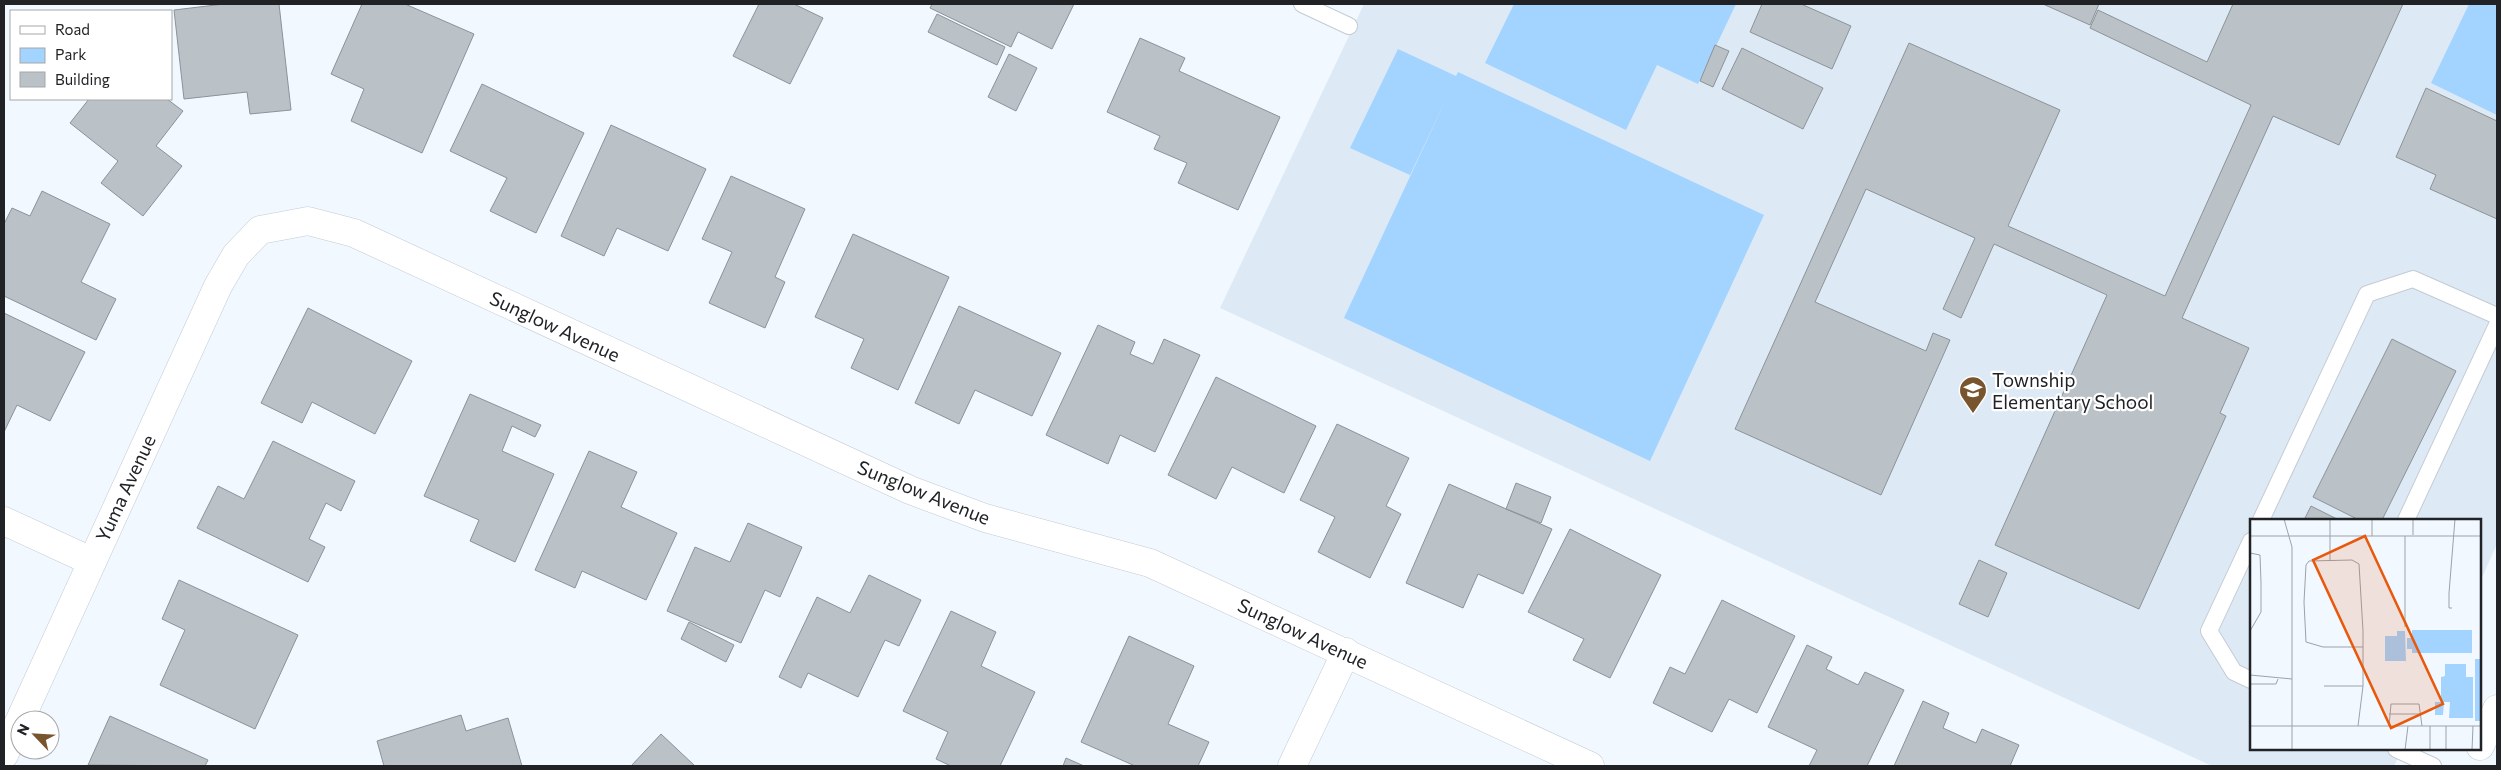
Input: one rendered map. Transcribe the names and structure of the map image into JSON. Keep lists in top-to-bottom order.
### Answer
{
  "streets": {
    "street": ["Sunglow Avenue", "Yuma Avenue"]
  },
  "crossings": [
    ["Sunglow Avenue", "Yuma Avenue"]
  ],
  "places": {
    "school or university": ["Township Elementary School"]
  },
  "legend": ["Road", "Park", "Building"],
  "north": "top left"
}
